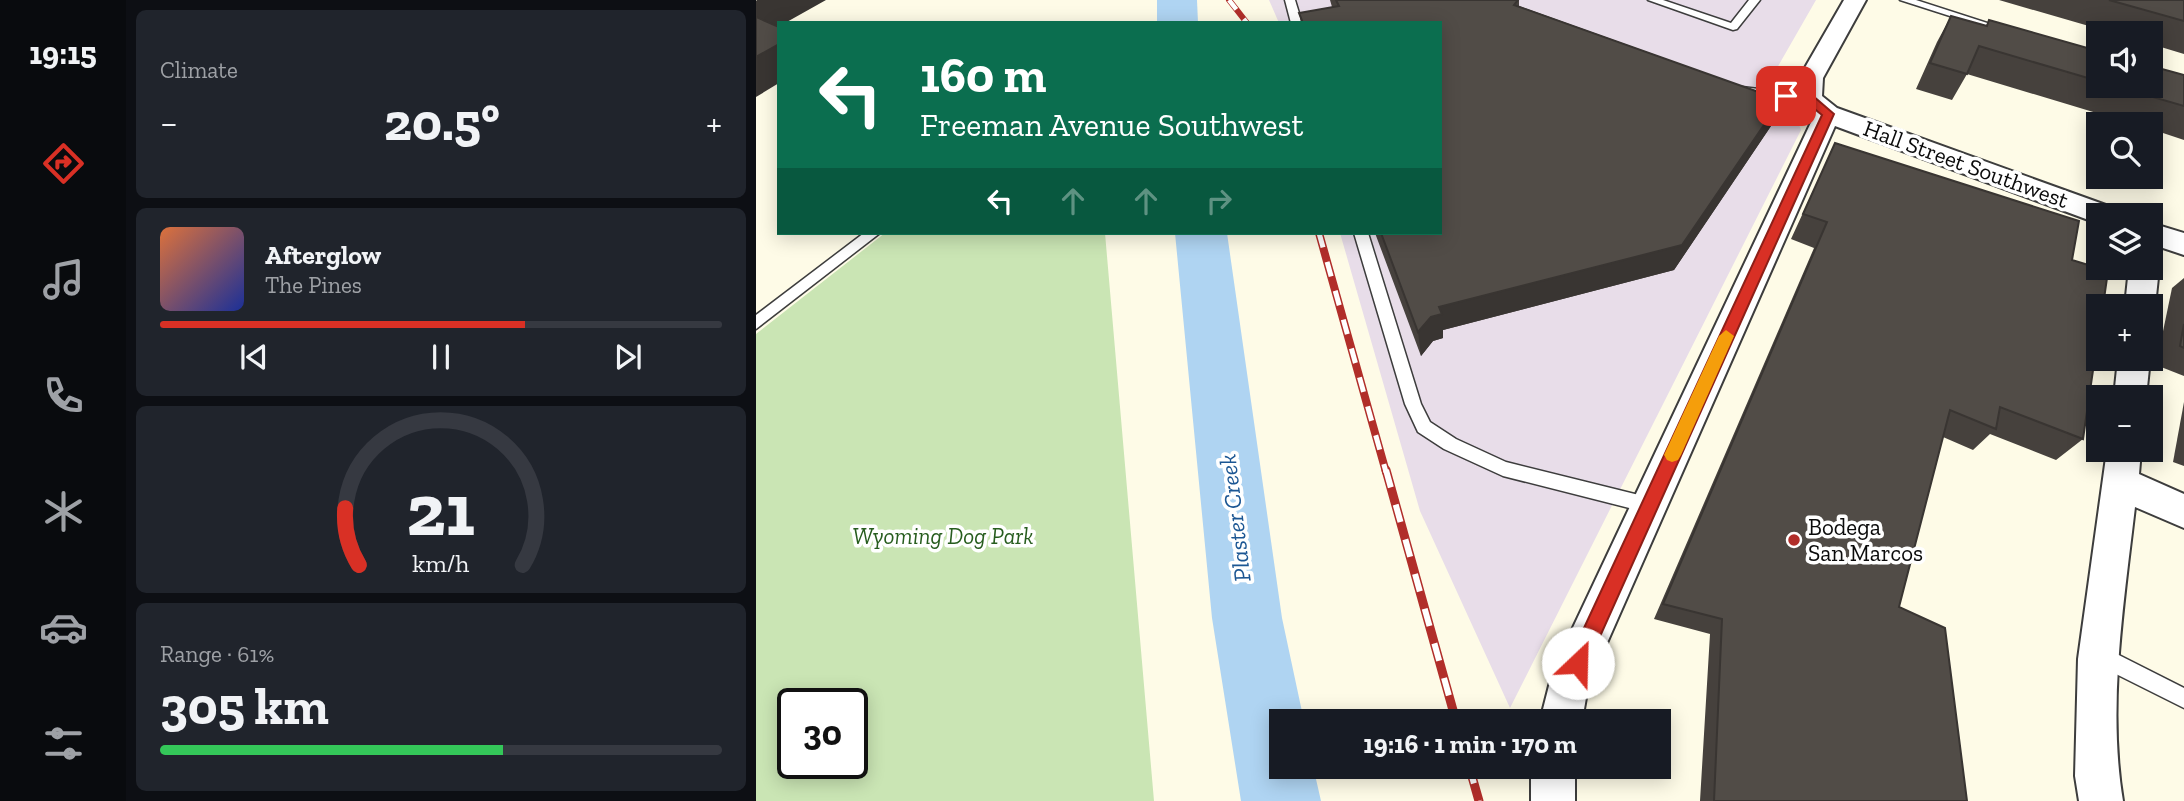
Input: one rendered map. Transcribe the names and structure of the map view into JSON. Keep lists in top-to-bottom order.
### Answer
{
  "streets": {
    "street": ["Hall Street Southwest"]
  },
  "water": ["Plaster Creek"],
  "parks": ["Wyoming Dog Park"],
  "places": ["Bodega San Marcos"],
  "page": {
    "tabs": "19:15",
    "tile": [
      "Climate",
      ["Range · 61%", "305 km"]
    ],
    "map_buttons": ["+", "−"],
    "turn": ["160 m", "Freeman Avenue Southwest"],
    "heat": ["−", "20.5°", "+"],
    "song": ["Afterglow", "The Pines"],
    "limit": "30",
    "trip": "19:16 · 1 min · 170 m",
    "gauge": ["21", "km/h"]
  }
}
